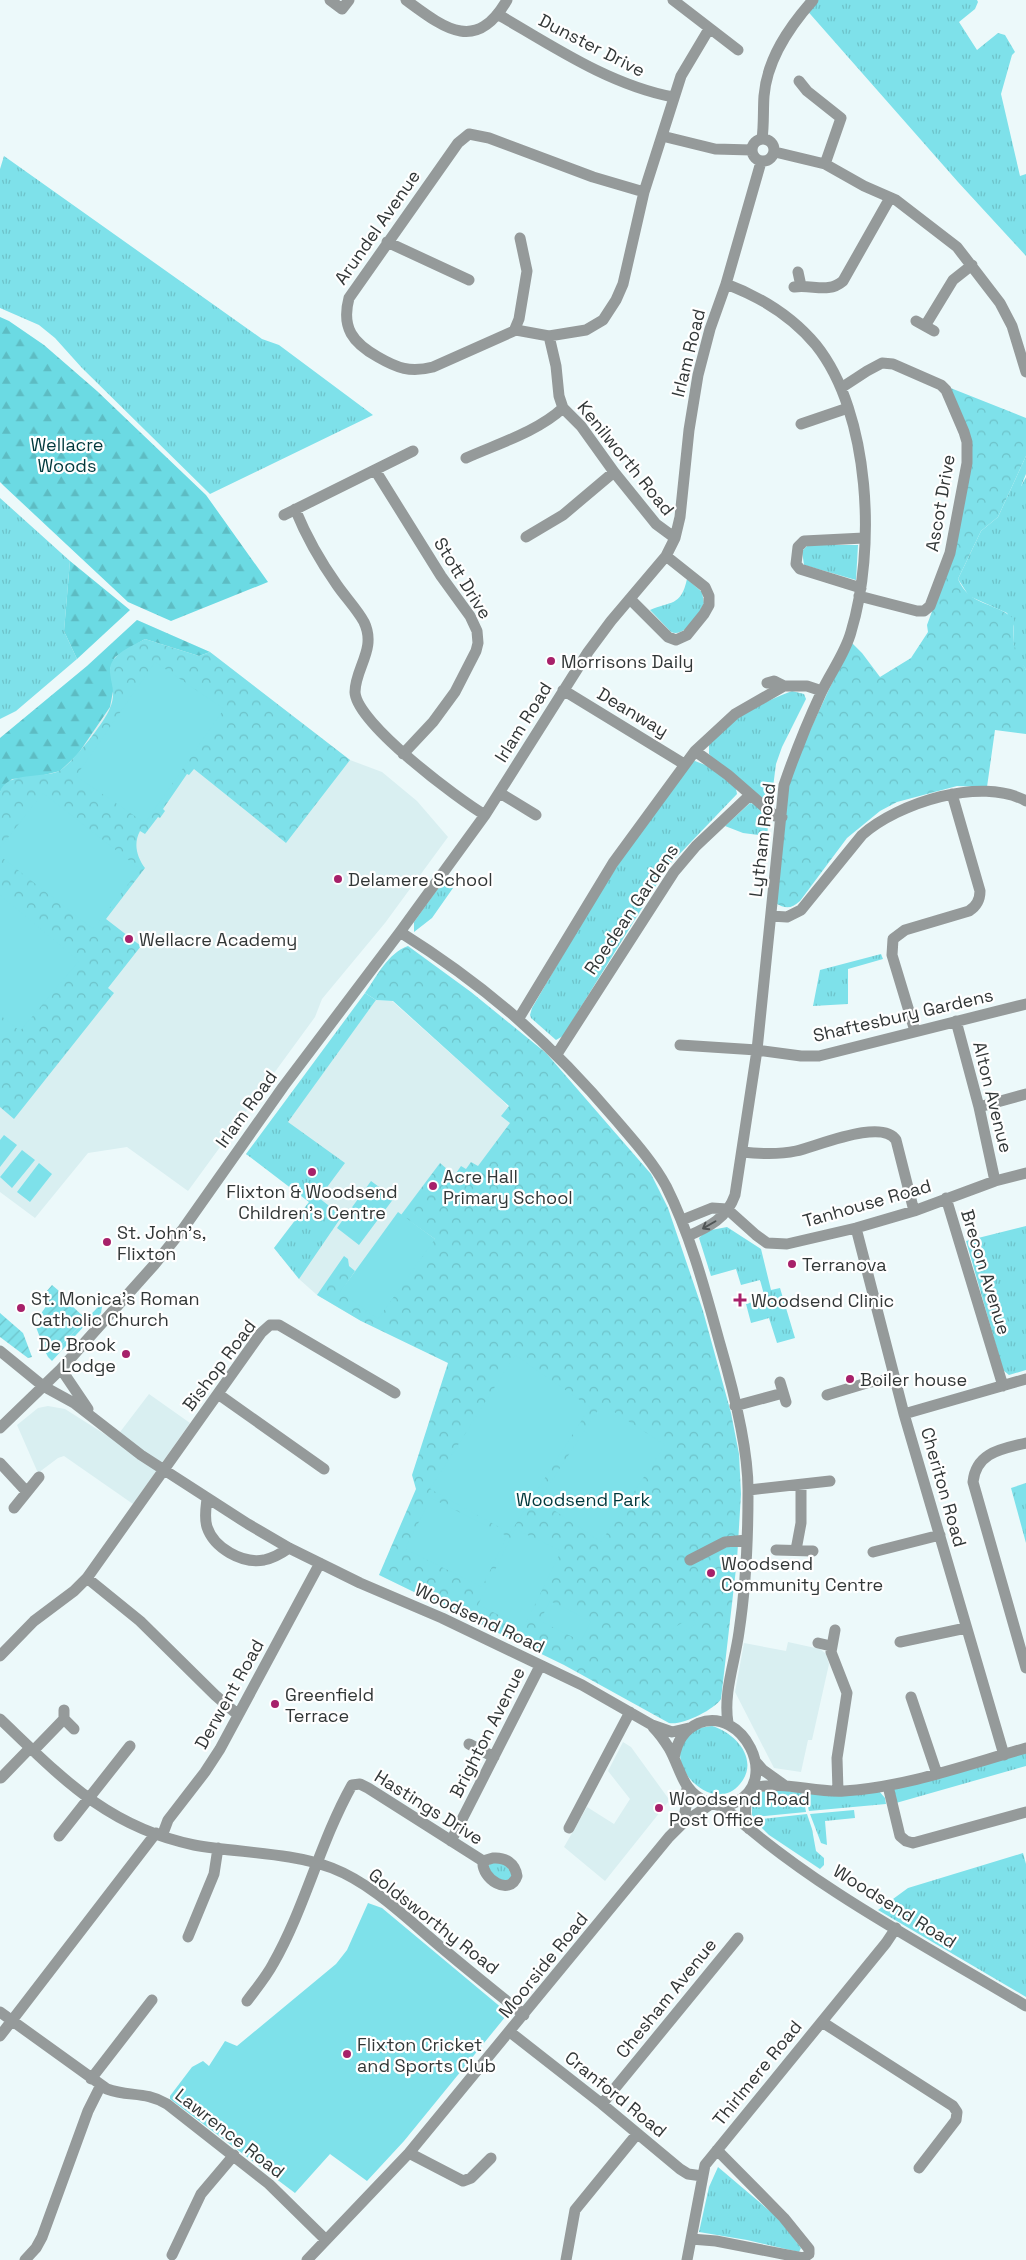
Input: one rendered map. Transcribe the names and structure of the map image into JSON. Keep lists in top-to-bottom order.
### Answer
{
  "streets": {
    "street": [
      "Dunster Drive",
      "Arundel Avenue",
      "Irlam Road",
      "Kenilworth Road",
      "Ascot Drive",
      "Stott Drive",
      "Deanway",
      "Lytham Road",
      "Roedean Gardens",
      "Shaftesbury Gardens",
      "Alton Avenue",
      "Tanhouse Road",
      "Brecon Avenue",
      "Bishop Road",
      "Cheriton Road",
      "Woodsend Road",
      "Derwent Road",
      "Brighton Avenue",
      "Hastings Drive",
      "Goldsworthy Road",
      "Moorside Road",
      "Chesham Avenue",
      "Thirlmere Road",
      "Cranford Road",
      "Lawrence Road"
    ]
  },
  "crossings": [
    ["Irlam Road", "Kenilworth Road"],
    ["Irlam Road", "Deanway"],
    ["Irlam Road", "Lytham Road"],
    ["Irlam Road", "Woodsend Road"],
    ["Ascot Drive", "Lytham Road"],
    ["Deanway", "Roedean Gardens"],
    ["Lytham Road", "Shaftesbury Gardens"],
    ["Lytham Road", "Tanhouse Road"],
    ["Shaftesbury Gardens", "Alton Avenue"],
    ["Alton Avenue", "Tanhouse Road"],
    ["Tanhouse Road", "Brecon Avenue"],
    ["Tanhouse Road", "Cheriton Road"],
    ["Bishop Road", "Woodsend Road"],
    ["Woodsend Road", "Derwent Road"],
    ["Woodsend Road", "Brighton Avenue"],
    ["Woodsend Road", "Moorside Road"],
    ["Woodsend Road", "Thirlmere Road"],
    ["Derwent Road", "Goldsworthy Road"],
    ["Derwent Road", "Lawrence Road"],
    ["Brighton Avenue", "Hastings Drive"],
    ["Hastings Drive", "Goldsworthy Road"],
    ["Goldsworthy Road", "Moorside Road"],
    ["Moorside Road", "Cranford Road"],
    ["Moorside Road", "Lawrence Road"],
    ["Chesham Avenue", "Cranford Road"],
    ["Thirlmere Road", "Cranford Road"]
  ],
  "parks": ["Wellacre Woods", "Woodsend Park"],
  "places": {
    "other": [
      "Morrisons Daily",
      "Delamere School",
      "Wellacre Academy",
      "Flixton & Woodsend Children's Centre",
      "Acre Hall Primary School",
      "St. John's, Flixton",
      "Terranova",
      "St. Monica's Roman Catholic Church",
      "De Brook Lodge",
      "Boiler house",
      "Woodsend Community Centre",
      "Greenfield Terrace",
      "Woodsend Road Post Office",
      "Flixton Cricket and Sports Club"
    ],
    "health": ["Woodsend Clinic"]
  }
}
